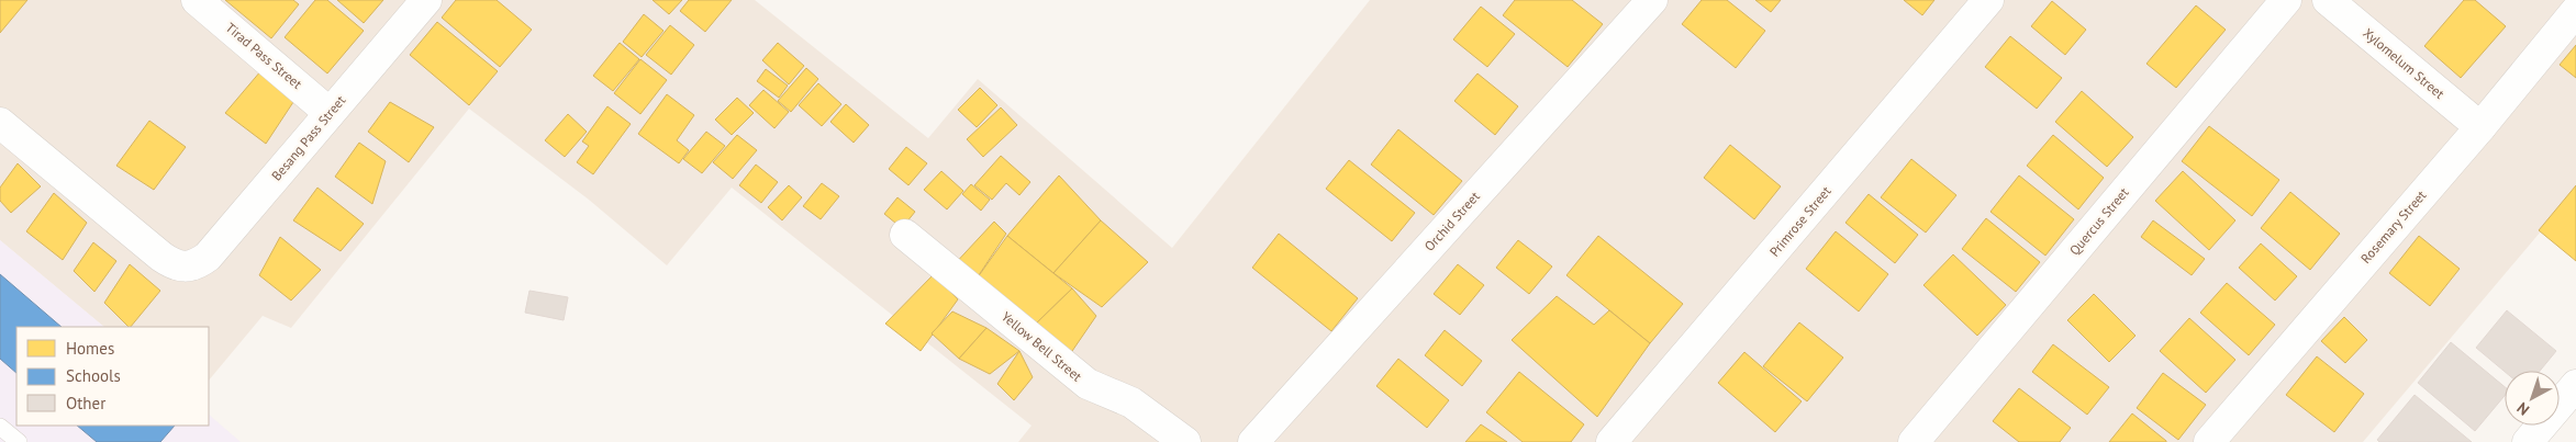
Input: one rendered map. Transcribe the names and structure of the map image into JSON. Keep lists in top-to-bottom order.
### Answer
{
  "streets": {
    "street": [
      "Tirad Pass Street",
      "Xylomelum Street",
      "Besang Pass Street",
      "Orchid Street",
      "Primrose Street",
      "Quercus Street",
      "Rosemary Street",
      "Yellow Bell Street"
    ]
  },
  "crossings": [
    ["Tirad Pass Street", "Besang Pass Street"],
    ["Xylomelum Street", "Rosemary Street"]
  ],
  "legend": ["Homes", "Schools", "Other"],
  "north": "bottom left"
}
